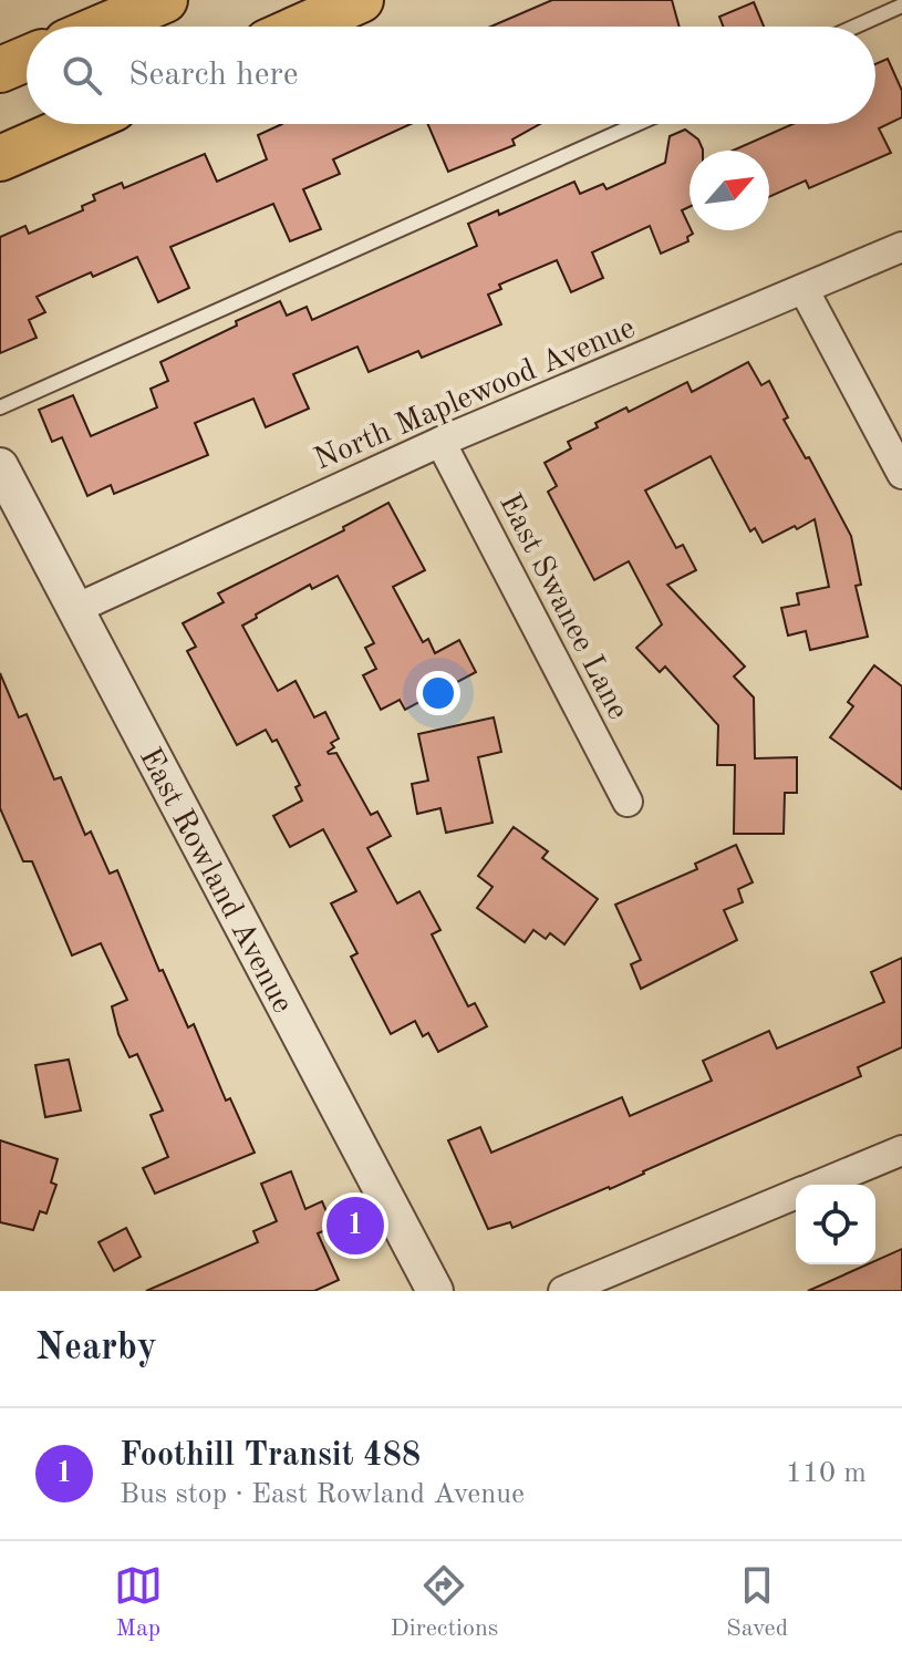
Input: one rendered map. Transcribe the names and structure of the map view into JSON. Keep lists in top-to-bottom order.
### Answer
{
  "streets": {
    "street": ["North Maplewood Avenue", "East Swanee Lane", "East Rowland Avenue"]
  },
  "crossings": [
    ["North Maplewood Avenue", "East Swanee Lane"],
    ["North Maplewood Avenue", "East Rowland Avenue"]
  ],
  "north": "top right",
  "page": {
    "search": "Search here",
    "pins": "1",
    "heading": "Nearby",
    "list": [
      {
        "mark": "1",
        "name": "Foothill Transit 488",
        "note": "Bus stop · East Rowland Avenue",
        "value": "110 m"
      }
    ],
    "nav": ["Map", "Directions", "Saved"]
  }
}
